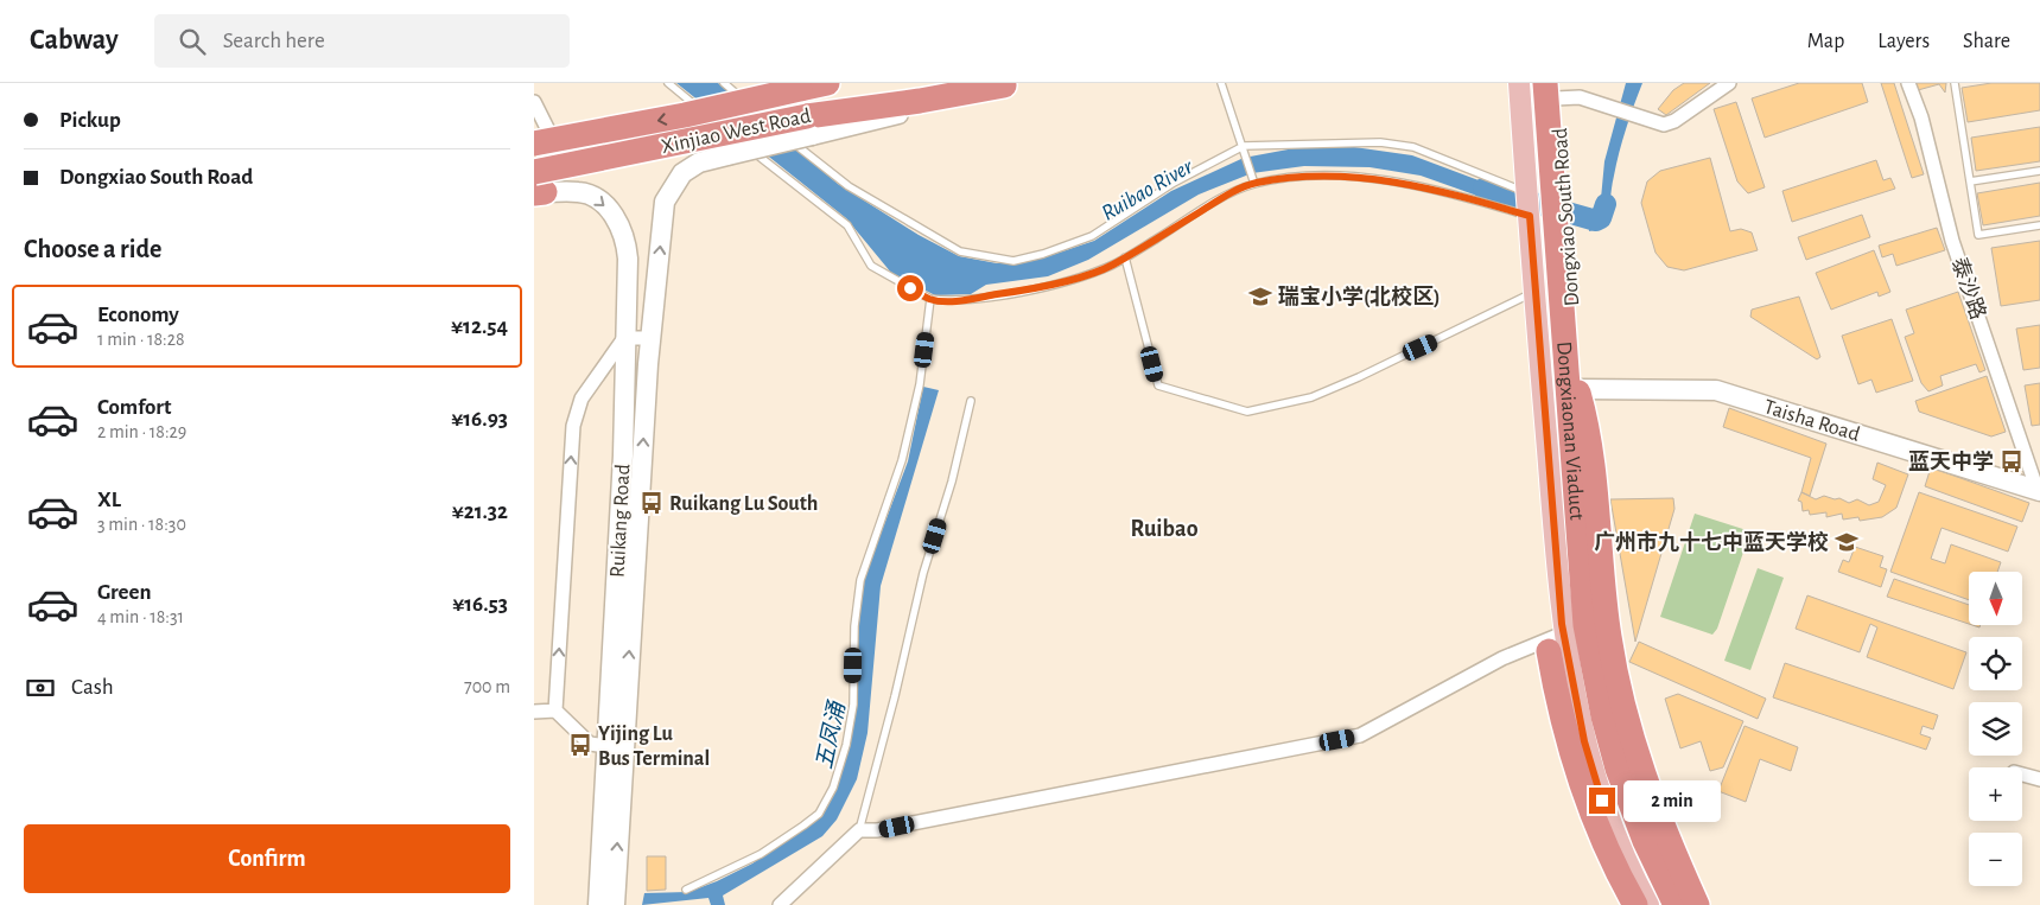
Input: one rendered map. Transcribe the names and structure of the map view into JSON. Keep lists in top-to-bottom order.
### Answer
{
  "streets": {
    "highway": ["Xinjiao West Road", "Dongxiaonan Viaduct"],
    "main road": ["Dongxiao South Road", "Taisha Road", "Ruikang Road"],
    "street": ["泰沙路"]
  },
  "crossings": [
    ["Xinjiao West Road", "Ruikang Road"],
    ["Dongxiao South Road", "Taisha Road"],
    ["Dongxiao South Road", "Dongxiaonan Viaduct"],
    ["泰沙路", "Taisha Road"]
  ],
  "districts": ["Ruibao"],
  "water": ["Ruibao River", "五凤涌"],
  "places": {
    "school or university": ["瑞宝小学(北校区)", "广州市九十七中蓝天学校"],
    "bus stop": ["蓝天中学", "Ruikang Lu South", "Yijing Lu Bus Terminal"]
  },
  "north": "bottom",
  "page": {
    "header": "Cabway",
    "search": "Search here",
    "nav": ["Map", "Layers", "Share"],
    "banner": ["Pickup", "Dongxiao South Road"],
    "heading": "Choose a ride",
    "list": [
      {
        "name": "Economy",
        "note": "1 min · 18:28",
        "value": "¥12.54"
      },
      {
        "name": "Comfort",
        "note": "2 min · 18:29",
        "value": "¥16.93"
      },
      {
        "name": "XL",
        "note": "3 min · 18:30",
        "value": "¥21.32"
      },
      {
        "name": "Green",
        "note": "4 min · 18:31",
        "value": "¥16.53"
      }
    ],
    "map_buttons": ["+", "−"],
    "pay": ["Cash", "700 m"],
    "bubble": "2 min",
    "buttons": "Confirm"
  }
}
